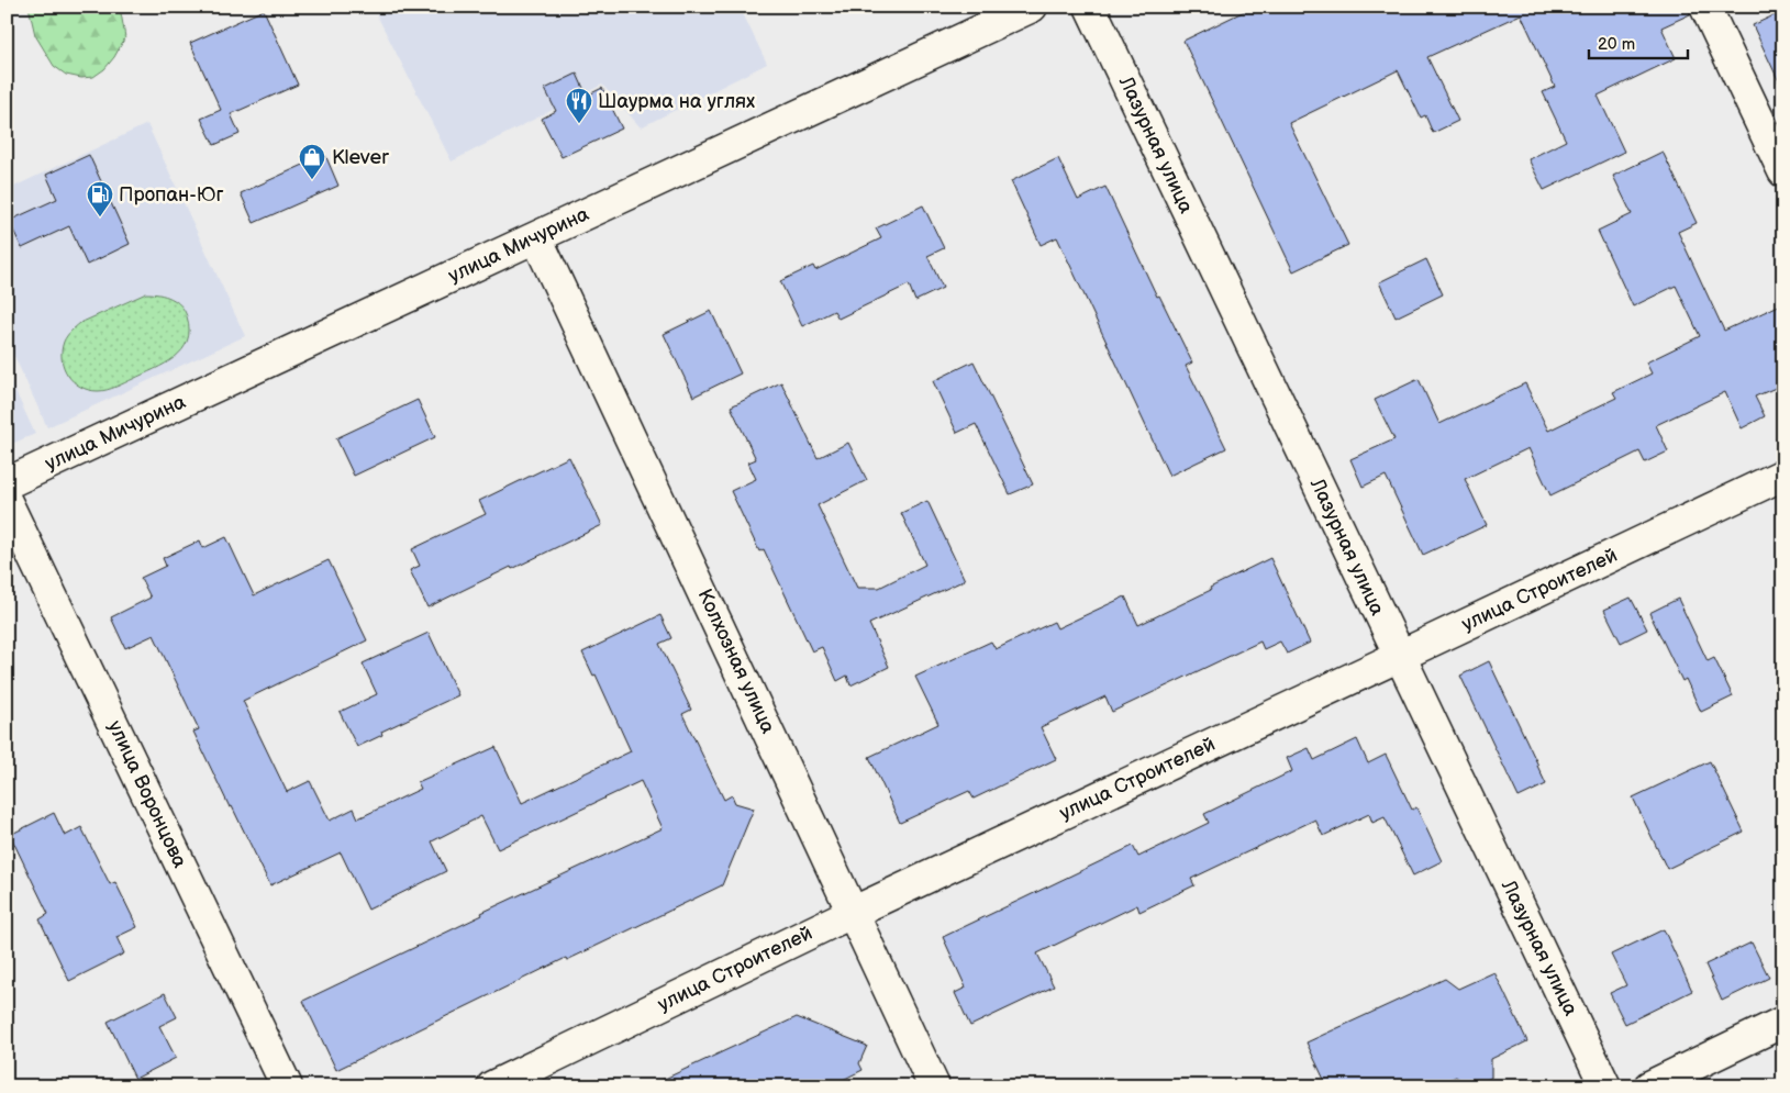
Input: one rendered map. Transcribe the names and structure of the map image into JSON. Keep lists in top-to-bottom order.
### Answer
{
  "streets": {
    "street": [
      "Лазурная улица",
      "улица Мичурина",
      "улица Строителей",
      "Колхозная улица",
      "улица Воронцова"
    ]
  },
  "crossings": [
    ["Лазурная улица", "улица Строителей"],
    ["улица Мичурина", "Колхозная улица"],
    ["улица Строителей", "Колхозная улица"]
  ],
  "places": {
    "restaurant": ["Шаурма на углях"],
    "shop": ["Klever"],
    "fuel station": ["Пропан-Юг"]
  },
  "scale_bar": "20 m"
}
